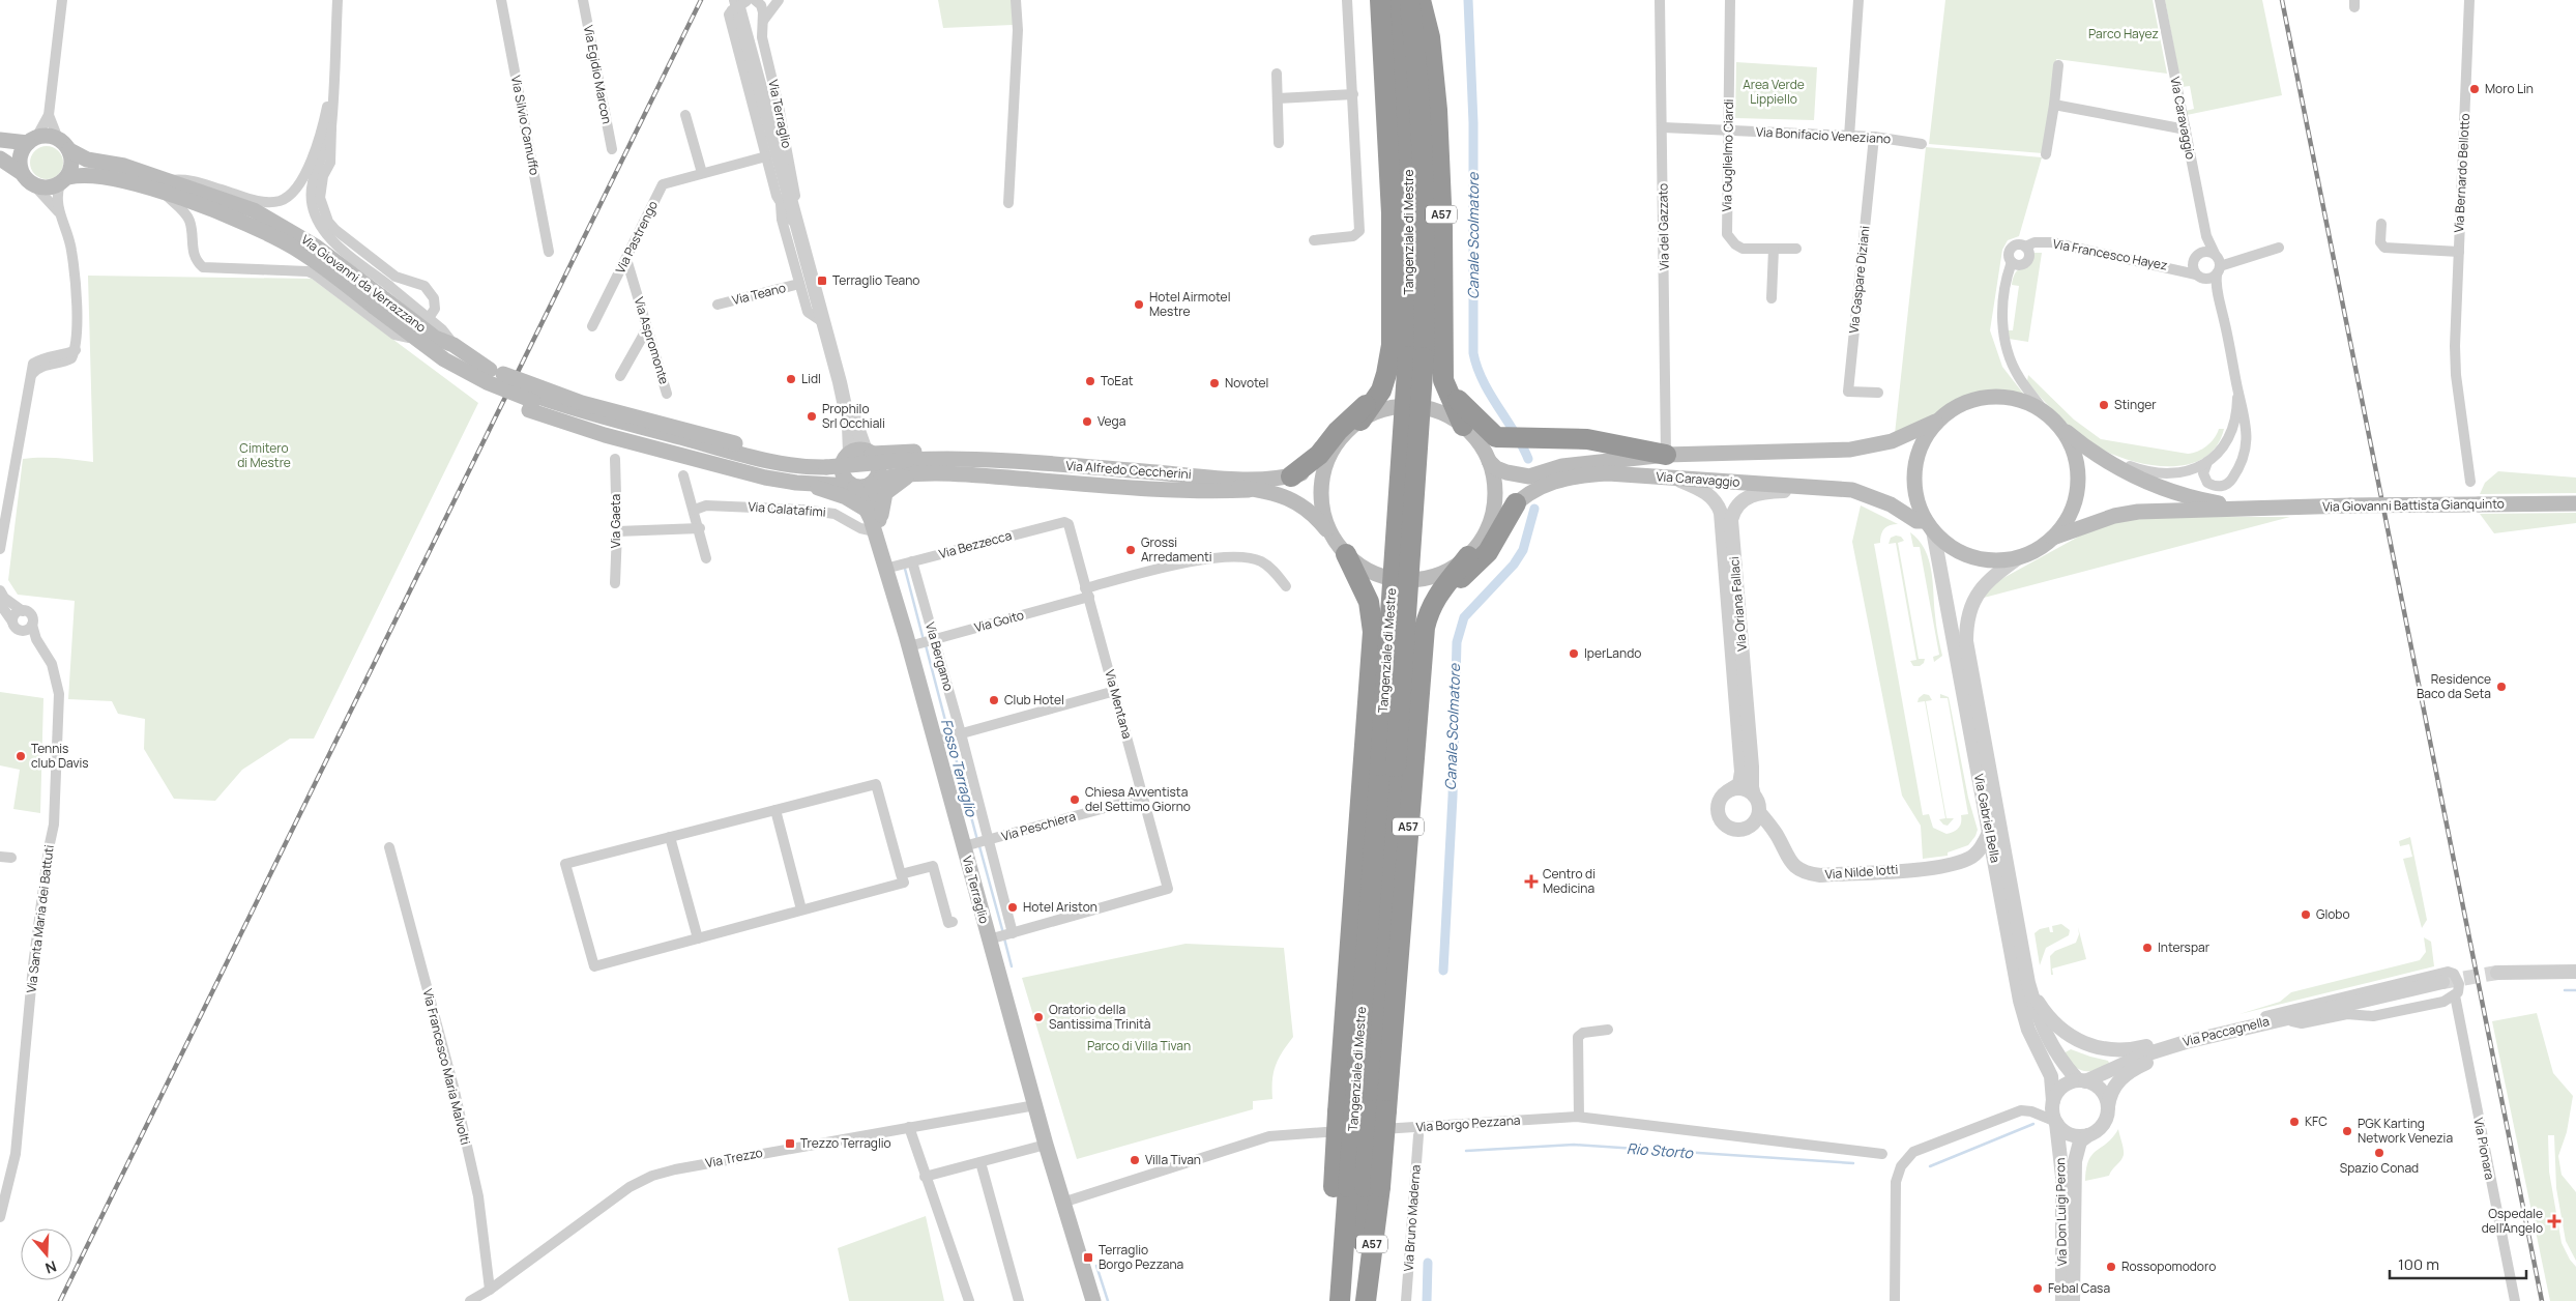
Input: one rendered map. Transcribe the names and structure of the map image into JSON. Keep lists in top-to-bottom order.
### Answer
{
  "streets": {
    "highway": ["A57", "Tangenziale di Mestre"],
    "main road": [
      "Via Terraglio",
      "Via Caravaggio",
      "Via Giovanni da Verrazzano",
      "Via Alfredo Ceccherini",
      "Via Giovanni Battista Gianquinto"
    ],
    "street": [
      "Via Egidio Marcon",
      "Via Silvio Camuffo",
      "Via Bonifacio Veneziano",
      "Via Guglielmo Ciardi",
      "Via Bernardo Bellotto",
      "Via del Gazzato",
      "Via Pastrengo",
      "Via Francesco Hayez",
      "Via Gaspare Diziani",
      "Via Teano",
      "Via Aspromonte",
      "Via Calatafimi",
      "Via Gaeta",
      "Via Bezzecca",
      "Via Oriana Fallaci",
      "Via Goito",
      "Via Bergamo",
      "Via Mentana",
      "Via Gabriel Bella",
      "Via Peschiera",
      "Via Nilde Iotti",
      "Via Santa Maria dei Battuti",
      "Via Paccagnella",
      "Via Francesco Maria Malvolti",
      "Via Borgo Pezzana",
      "Via Pionara",
      "Via Trezzo",
      "Via Don Luigi Peron",
      "Via Bruno Maderna"
    ]
  },
  "crossings": [
    ["Via Terraglio", "Via Pastrengo"],
    ["Via Terraglio", "Via Teano"],
    ["Via Terraglio", "Via Calatafimi"],
    ["Via Terraglio", "Via Bezzecca"],
    ["Via Terraglio", "Via Goito"],
    ["Via Terraglio", "Via Bergamo"],
    ["Via Terraglio", "Via Mentana"],
    ["Via Terraglio", "Via Peschiera"],
    ["Via Terraglio", "Via Borgo Pezzana"],
    ["Via Terraglio", "Via Trezzo"],
    ["Via Caravaggio", "A57"],
    ["Via Caravaggio", "Via del Gazzato"],
    ["Via Caravaggio", "Via Francesco Hayez"],
    ["Via Caravaggio", "Via Alfredo Ceccherini"],
    ["Via Caravaggio", "Via Giovanni Battista Gianquinto"],
    ["Via Caravaggio", "Via Oriana Fallaci"],
    ["Via Caravaggio", "Via Gabriel Bella"],
    ["Via Bonifacio Veneziano", "Via Guglielmo Ciardi"],
    ["Via Bonifacio Veneziano", "Via del Gazzato"],
    ["Via Bonifacio Veneziano", "Via Gaspare Diziani"],
    ["A57", "Tangenziale di Mestre"],
    ["A57", "Via Alfredo Ceccherini"],
    ["Via Pastrengo", "Via Aspromonte"],
    ["Via Francesco Hayez", "Via Giovanni Battista Gianquinto"],
    ["Via Francesco Hayez", "Via Gabriel Bella"],
    ["Via Giovanni Battista Gianquinto", "Via Gabriel Bella"],
    ["Via Bezzecca", "Via Bergamo"],
    ["Via Bezzecca", "Via Mentana"],
    ["Via Oriana Fallaci", "Via Nilde Iotti"],
    ["Via Goito", "Via Bergamo"],
    ["Via Goito", "Via Mentana"],
    ["Via Bergamo", "Via Mentana"],
    ["Via Bergamo", "Via Peschiera"],
    ["Via Mentana", "Via Peschiera"],
    ["Via Gabriel Bella", "Via Paccagnella"],
    ["Via Gabriel Bella", "Via Pionara"],
    ["Via Gabriel Bella", "Via Don Luigi Peron"],
    ["Via Paccagnella", "Via Pionara"],
    ["Via Paccagnella", "Via Don Luigi Peron"],
    ["Via Francesco Maria Malvolti", "Via Trezzo"]
  ],
  "water": ["Canale Scolmatore", "Fosso Terraglio", "Rio Storto"],
  "parks": [
    "Parco Hayez",
    "Area Verde Lippiello",
    "Cimitero di Mestre",
    "Parco di Villa Tivan"
  ],
  "places": {
    "other": [
      "Moro Lin",
      "Hotel Airmotel Mestre",
      "Lidl",
      "ToEat",
      "Novotel",
      "Stinger",
      "Prophilo Srl Occhiali",
      "Vega",
      "Grossi Arredamenti",
      "IperLando",
      "Residence Baco da Seta",
      "Club Hotel",
      "Tennis club Davis",
      "Chiesa Avventista del Settimo Giorno",
      "Hotel Ariston",
      "Globo",
      "Interspar",
      "Oratorio della Santissima Trinità",
      "KFC",
      "PGK Karting Network Venezia",
      "Spazio Conad",
      "Villa Tivan",
      "Rossopomodoro",
      "Febal Casa"
    ],
    "transit": ["Terraglio Teano", "Trezzo Terraglio", "Terraglio Borgo Pezzana"],
    "health": ["Centro di Medicina", "Ospedale dell'Angelo"]
  },
  "scale_bar": "100 m",
  "north": "bottom"
}
